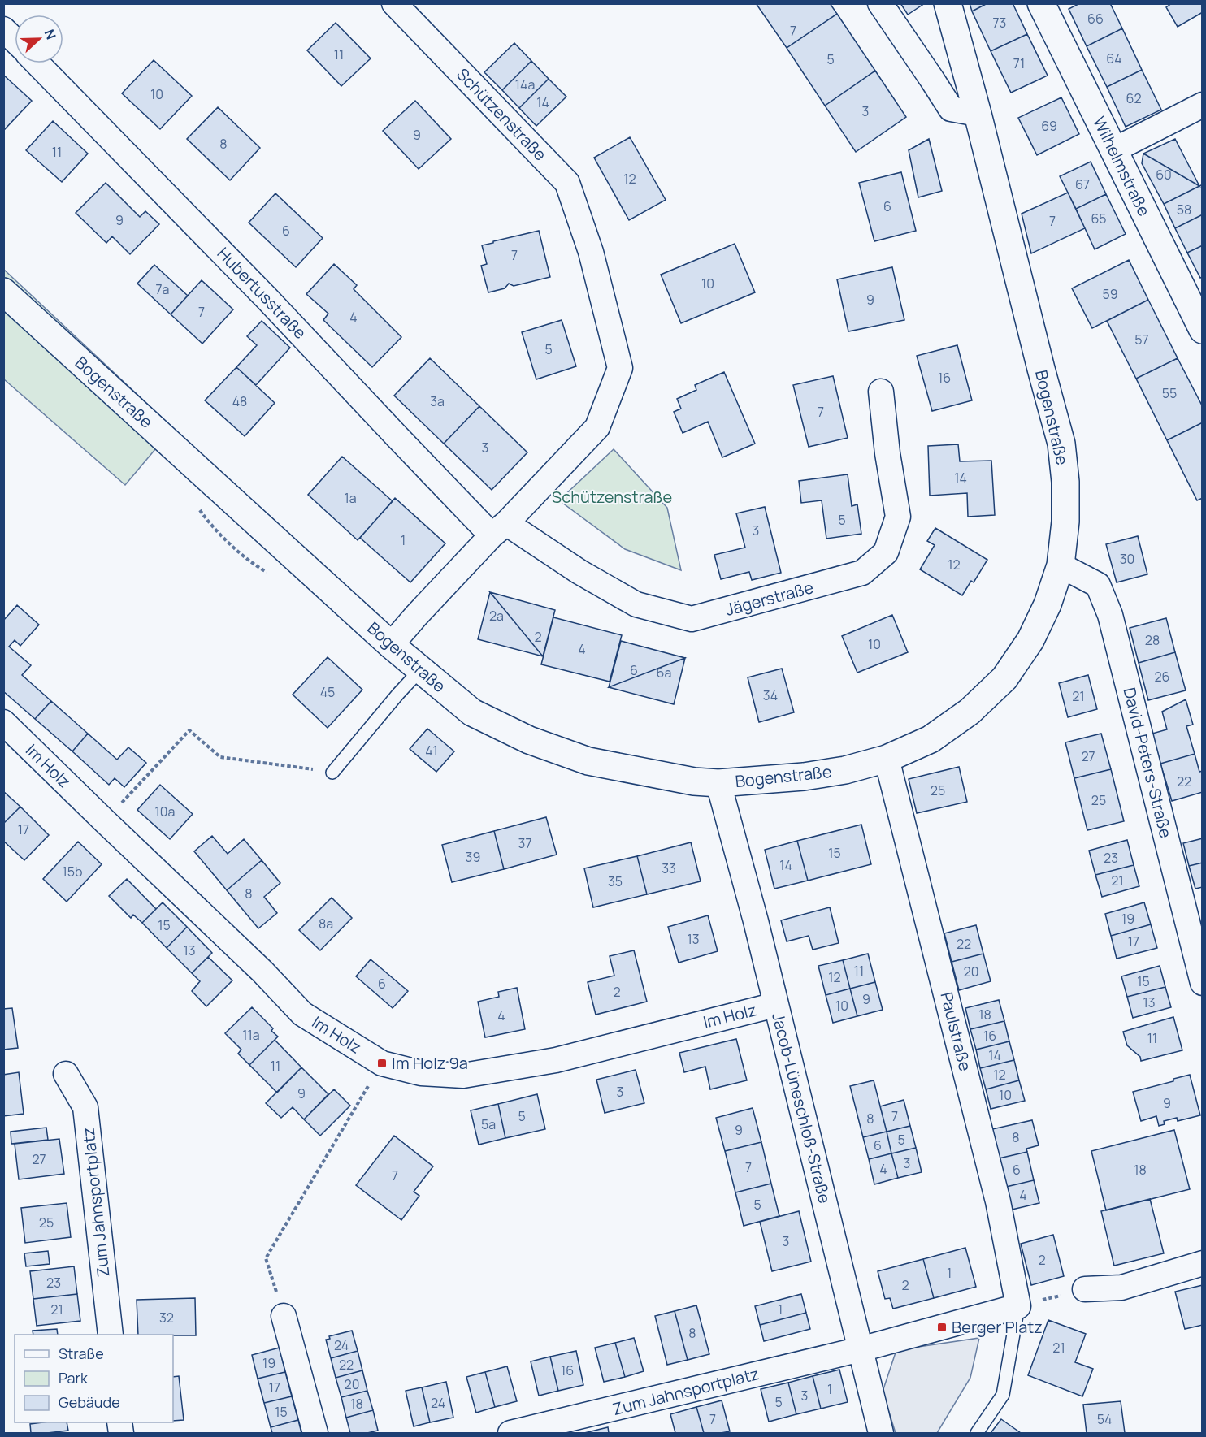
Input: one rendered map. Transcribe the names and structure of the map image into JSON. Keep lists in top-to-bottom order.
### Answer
{
  "streets": {
    "main road": ["Wilhelmstraße", "Bogenstraße"],
    "street": [
      "Schützenstraße",
      "Hubertusstraße",
      "Jägerstraße",
      "David-Peters-Straße",
      "Im Holz",
      "Paulstraße",
      "Jacob-Lüneschloß-Straße",
      "Zum Jahnsportplatz"
    ]
  },
  "crossings": [
    ["Schützenstraße", "Hubertusstraße"],
    ["Schützenstraße", "Bogenstraße"],
    ["Schützenstraße", "Jägerstraße"],
    ["Hubertusstraße", "Jägerstraße"],
    ["Bogenstraße", "David-Peters-Straße"],
    ["Bogenstraße", "Paulstraße"],
    ["Bogenstraße", "Jacob-Lüneschloß-Straße"],
    ["Im Holz", "Jacob-Lüneschloß-Straße"],
    ["Paulstraße", "Zum Jahnsportplatz"],
    ["Jacob-Lüneschloß-Straße", "Zum Jahnsportplatz"]
  ],
  "parks": ["Schützenstraße"],
  "places": {
    "transit": ["Im Holz 9a", "Berger Platz"]
  },
  "house_numbers": [
    "66",
    "73",
    "7",
    "11",
    "64",
    "5",
    "71",
    "14a",
    "10",
    "62",
    "14",
    "3",
    "69",
    "9",
    "8",
    "11",
    "60",
    "12",
    "67",
    "6",
    "58",
    "65",
    "9",
    "7",
    "6",
    "7",
    "10",
    "7a",
    "59",
    "9",
    "7",
    "4",
    "57",
    "5",
    "16",
    "55",
    "48",
    "3a",
    "7",
    "3",
    "14",
    "1a",
    "5",
    "3",
    "1",
    "30",
    "12",
    "2a",
    "2",
    "28",
    "10",
    "4",
    "6",
    "6a",
    "26",
    "45",
    "34",
    "21",
    "41",
    "27",
    "22",
    "25",
    "25",
    "10a",
    "17",
    "37",
    "15",
    "39",
    "23",
    "14",
    "33",
    "15b",
    "21",
    "35",
    "8",
    "19",
    "8a",
    "15",
    "13",
    "17",
    "22",
    "13",
    "11",
    "20",
    "12",
    "15",
    "6",
    "2",
    "9",
    "13",
    "10",
    "18",
    "4",
    "11a",
    "16",
    "11",
    "14",
    "11",
    "12",
    "3",
    "9",
    "10",
    "9",
    "5",
    "7",
    "8",
    "5a",
    "9",
    "8",
    "5",
    "6",
    "27",
    "3",
    "7",
    "4",
    "6",
    "18",
    "7",
    "4",
    "5",
    "25",
    "3",
    "2",
    "1",
    "23",
    "2",
    "21",
    "1",
    "32",
    "8",
    "24",
    "21",
    "19",
    "22",
    "16",
    "20",
    "17",
    "1",
    "3",
    "5",
    "24",
    "18",
    "15",
    "7",
    "54"
  ],
  "legend": ["Straße", "Park", "Gebäude"],
  "north": "right"
}
